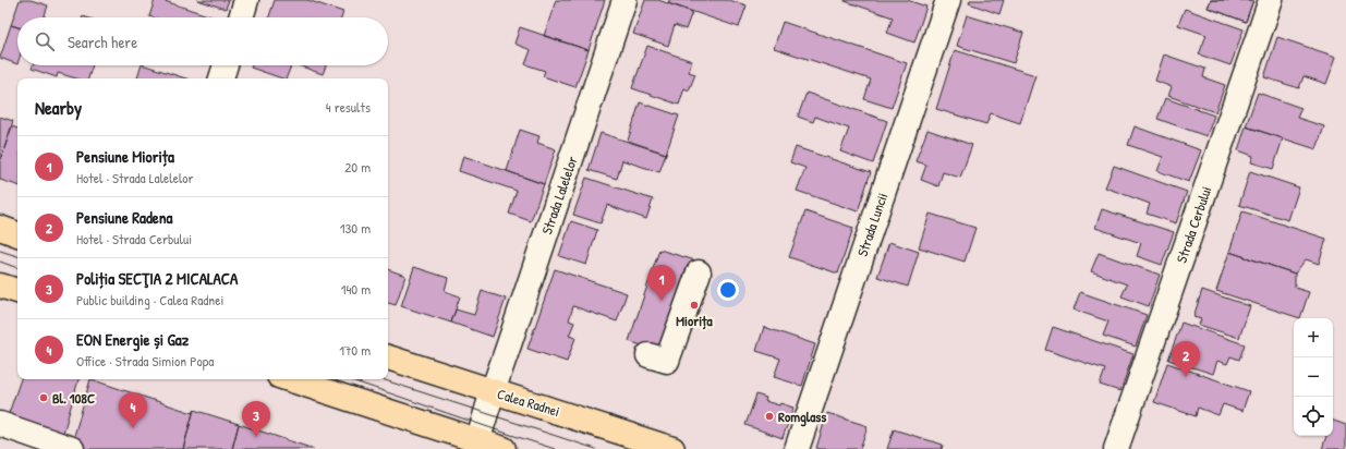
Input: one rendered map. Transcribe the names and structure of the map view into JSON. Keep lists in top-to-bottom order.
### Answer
{
  "streets": {
    "main road": ["Calea Radnei"],
    "street": ["Strada Lalelelor", "Strada Luncii", "Strada Cerbului"]
  },
  "crossings": [
    ["Strada Lalelelor", "Calea Radnei"]
  ],
  "places": ["Miorița", "Bl. 108C", "Romglass"],
  "page": {
    "search": "Search here",
    "heading": ["Nearby", "4 results"],
    "list": [
      {
        "mark": "1",
        "name": "Pensiune Miorița",
        "note": "Hotel · Strada Lalelelor",
        "value": "20 m"
      },
      {
        "mark": "2",
        "name": "Pensiune Radena",
        "note": "Hotel · Strada Cerbului",
        "value": "130 m"
      },
      {
        "mark": "3",
        "name": "Poliția SECŢIA 2 MICALACA",
        "note": "Public building · Calea Radnei",
        "value": "140 m"
      },
      {
        "mark": "4",
        "name": "EON Energie și Gaz",
        "note": "Office · Strada Simion Popa",
        "value": "170 m"
      }
    ],
    "pins": [
      "1",
      "2",
      "4",
      "3"
    ],
    "map_buttons": ["+", "−"]
  }
}
